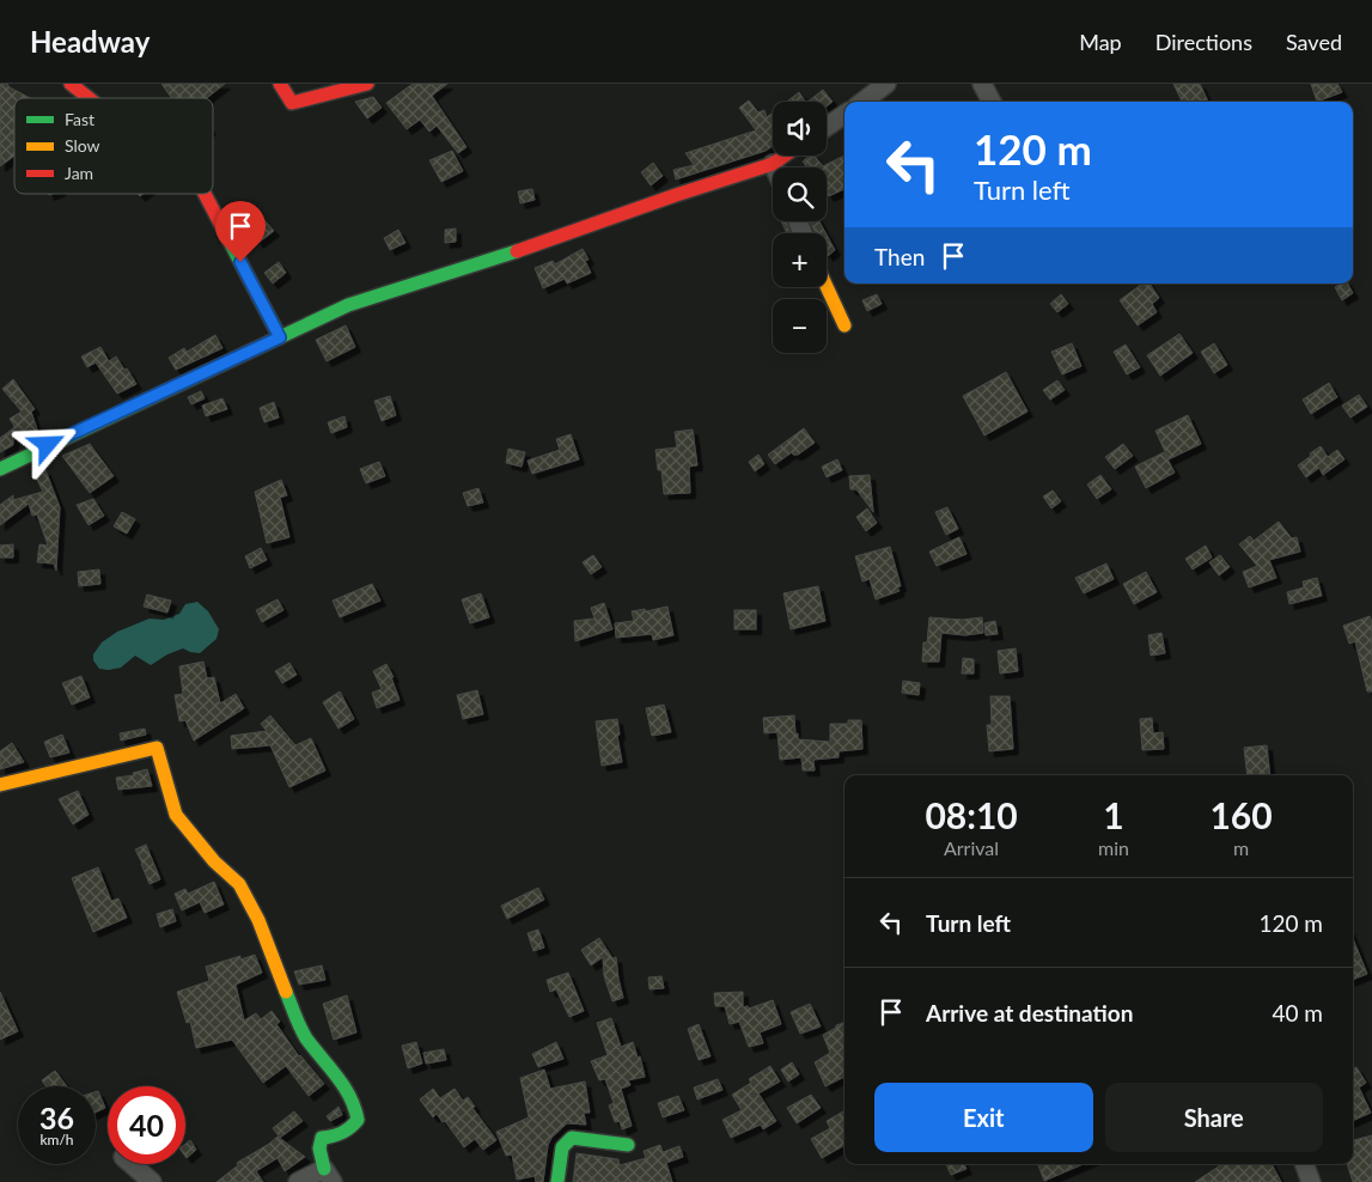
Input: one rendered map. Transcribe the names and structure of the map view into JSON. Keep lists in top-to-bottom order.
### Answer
{
  "legend": ["Fast", "Slow", "Jam"],
  "page": {
    "header": "Headway",
    "nav": ["Map", "Directions", "Saved"],
    "map_buttons": ["+", "−"],
    "turn": ["120 m", "Turn left"],
    "then": "Then",
    "eta": [
      "08:10",
      "Arrival",
      "1",
      "min",
      "160",
      "m"
    ],
    "list": [
      {
        "name": "Turn left",
        "value": "120 m"
      },
      {
        "name": "Arrive at destination",
        "value": "40 m"
      }
    ],
    "buttons": ["Exit", "Share"],
    "speed": "36 km/h",
    "limit": "40"
  }
}
